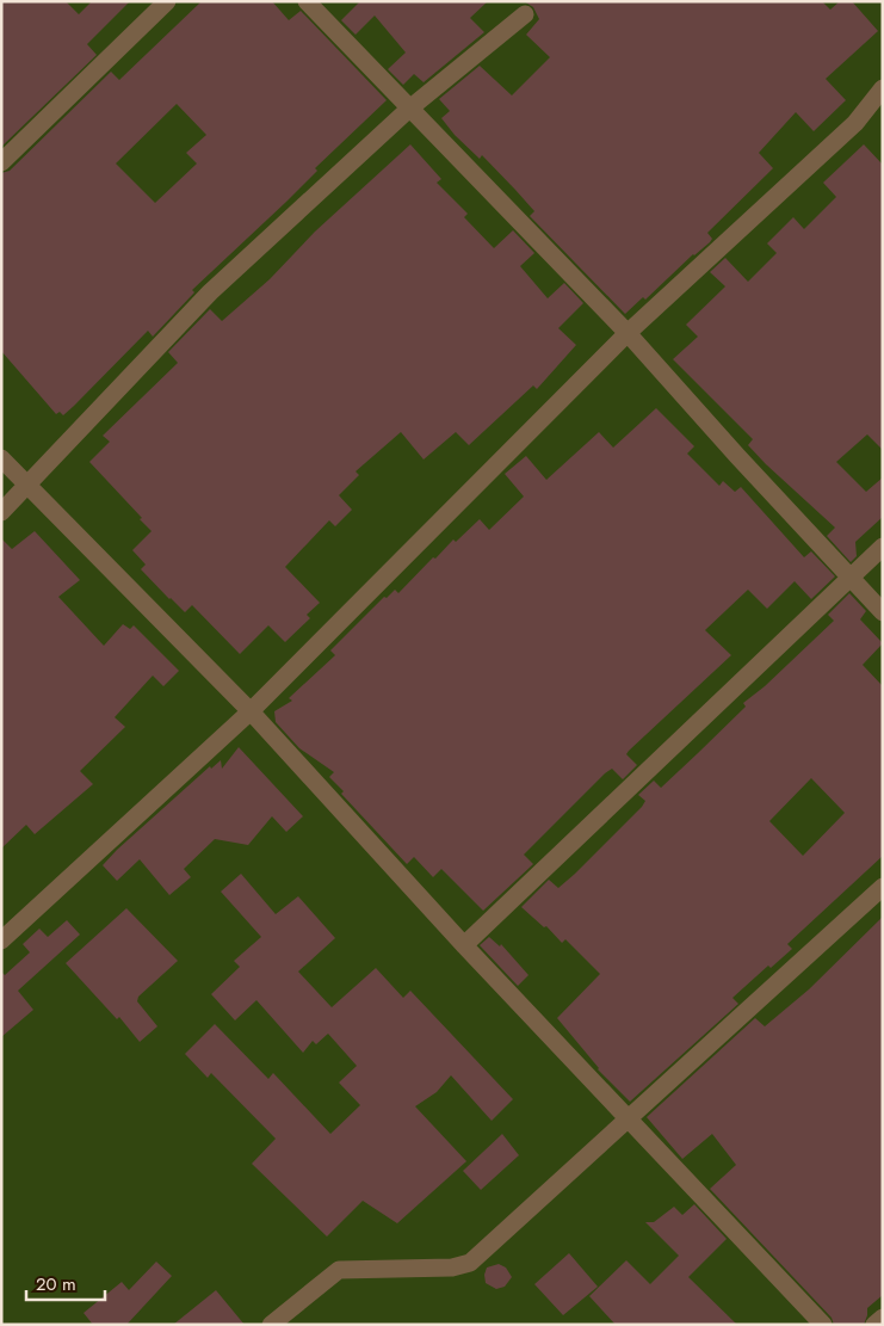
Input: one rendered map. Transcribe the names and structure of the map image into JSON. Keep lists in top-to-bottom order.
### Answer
{
  "scale_bar": "20 m"
}
